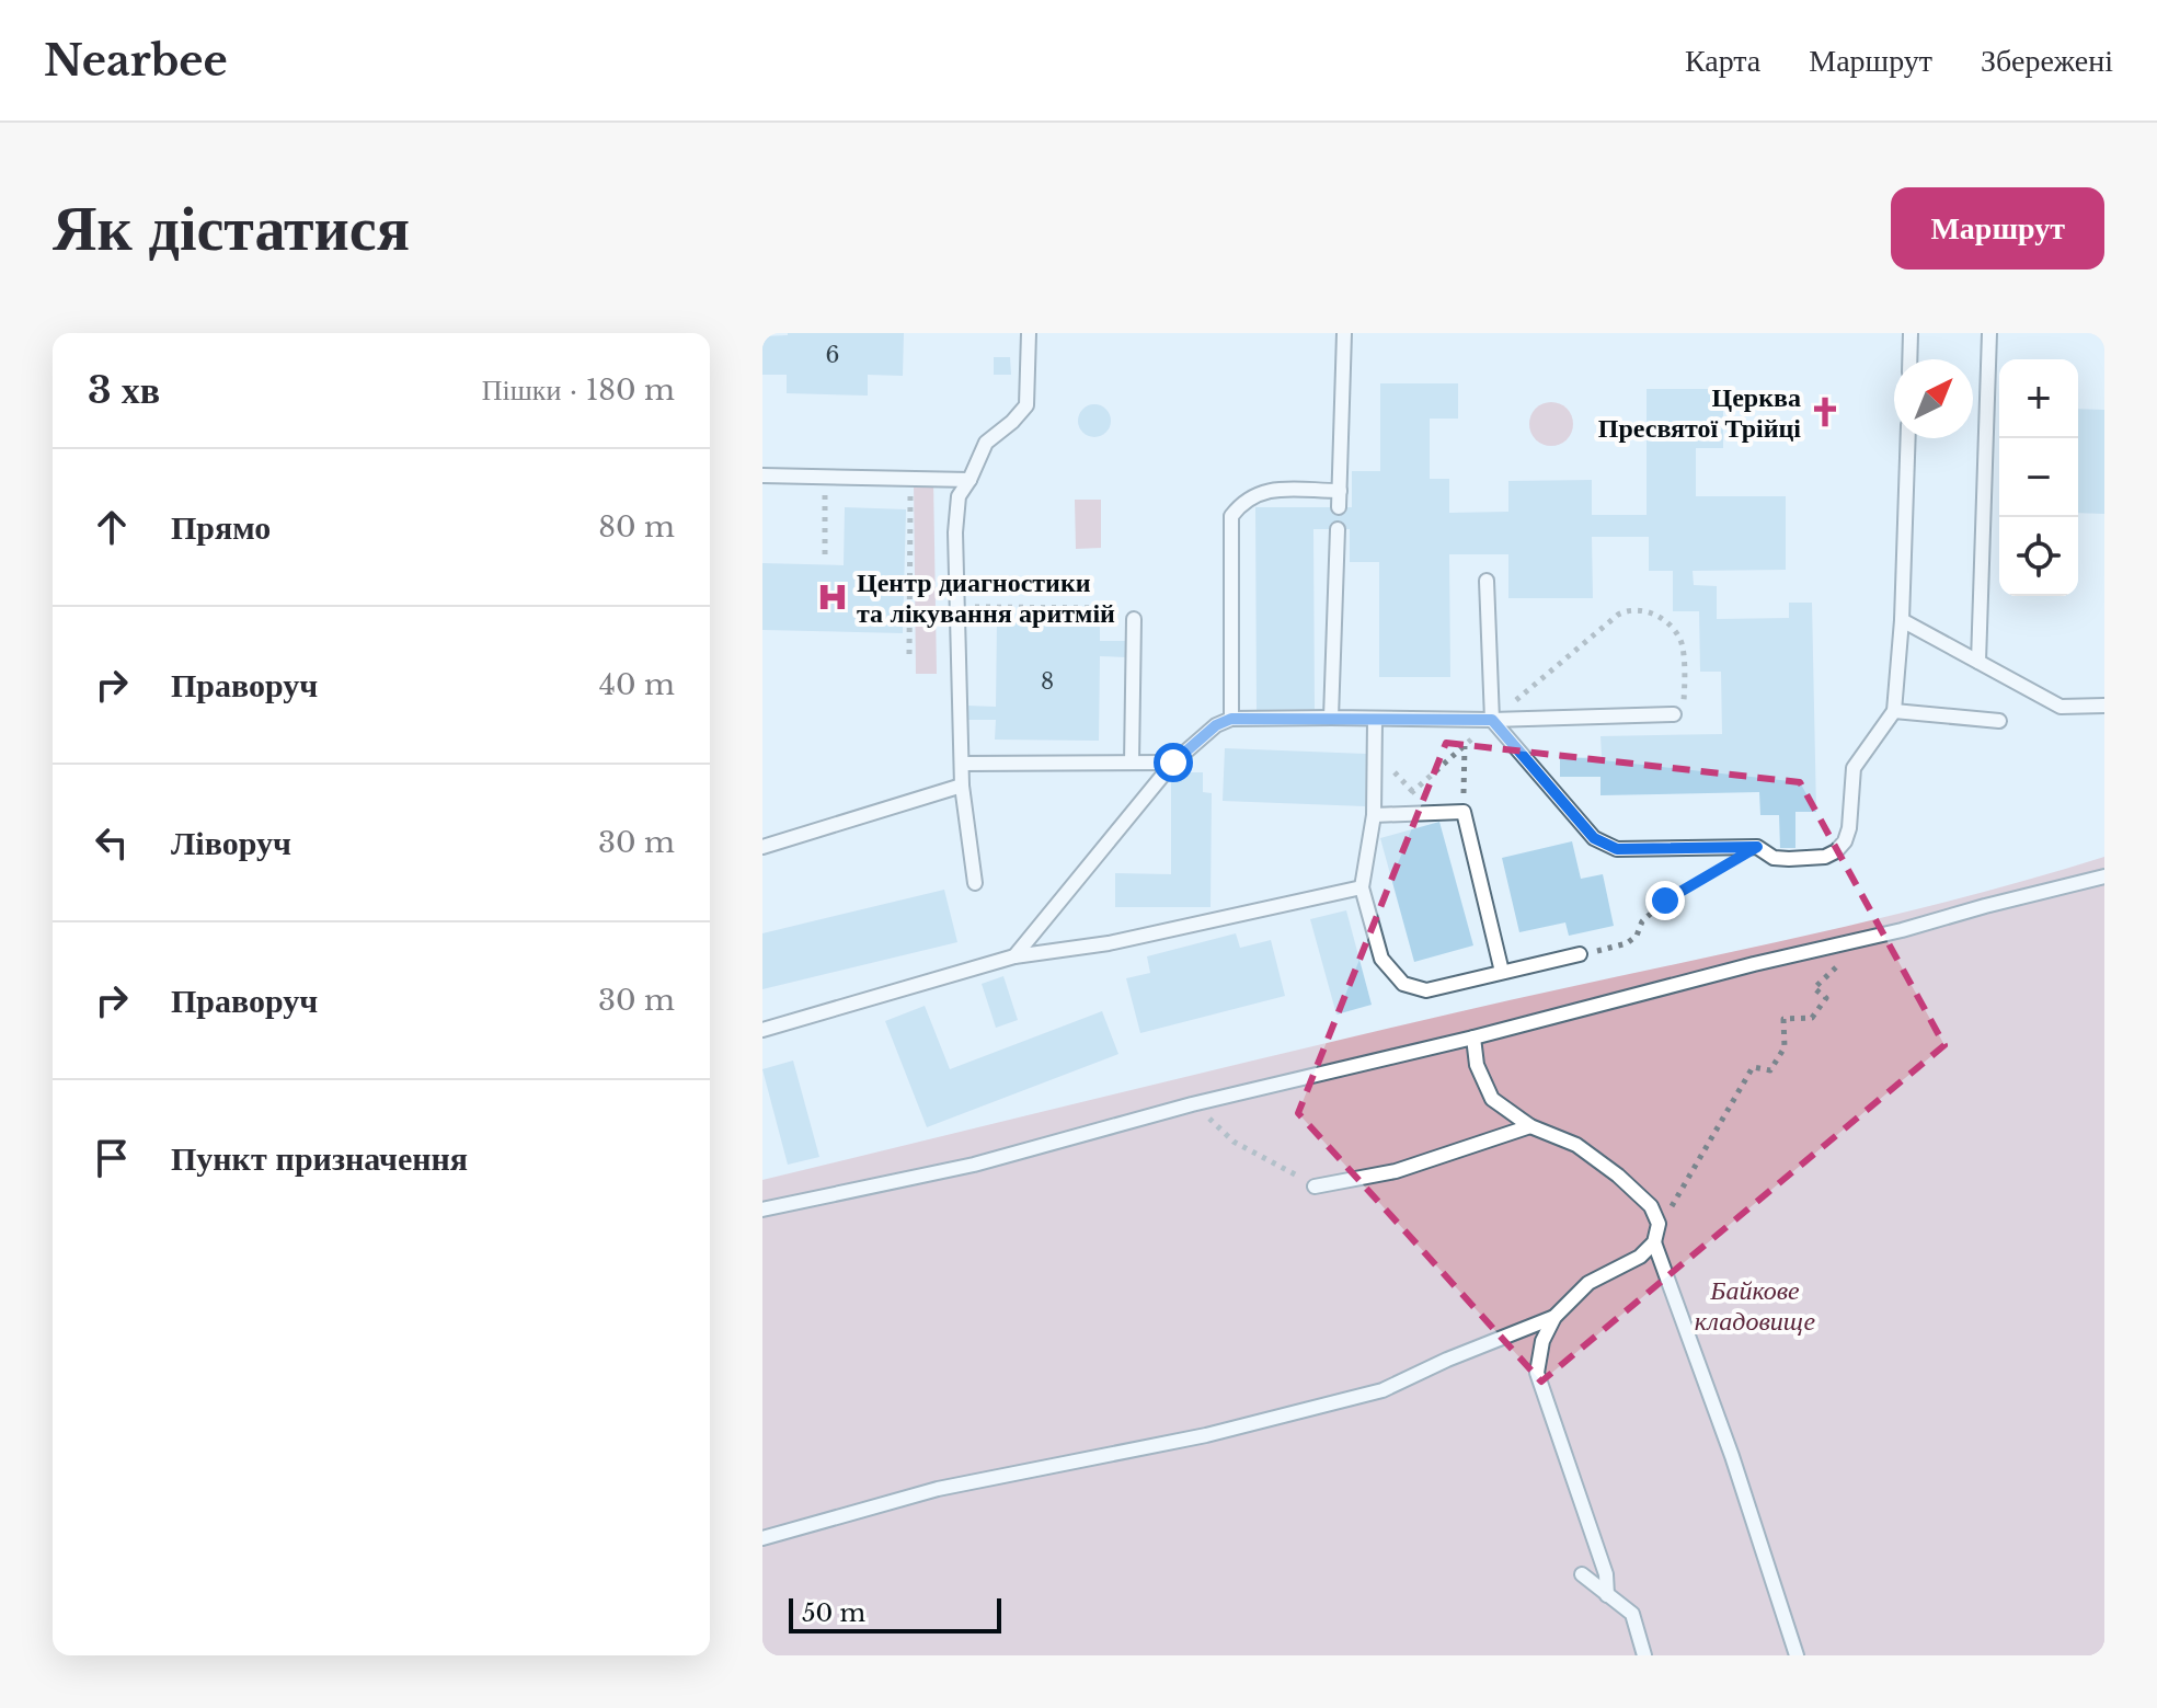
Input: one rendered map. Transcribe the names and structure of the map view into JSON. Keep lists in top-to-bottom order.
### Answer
{
  "parks": ["Байкове кладовище"],
  "places": {
    "church": ["Церква Пресвятої Трійці"],
    "hospital": ["Центр диагностики та лікування аритмій"]
  },
  "house_numbers": ["6", "8"],
  "scale_bar": "50 m",
  "north": "top right",
  "page": {
    "header": "Nearbee",
    "nav": ["Карта", "Маршрут", "Збережені"],
    "buttons": "Маршрут",
    "title": "Як дістатися",
    "heading": ["3 хв", "Пішки · 180 m"],
    "map_buttons": ["+", "−"],
    "list": [
      ["Прямо", "80 m"],
      ["Праворуч", "40 m"],
      ["Ліворуч", "30 m"],
      ["Праворуч", "30 m"],
      "Пункт призначення"
    ],
    "scale": "50 m"
  }
}
